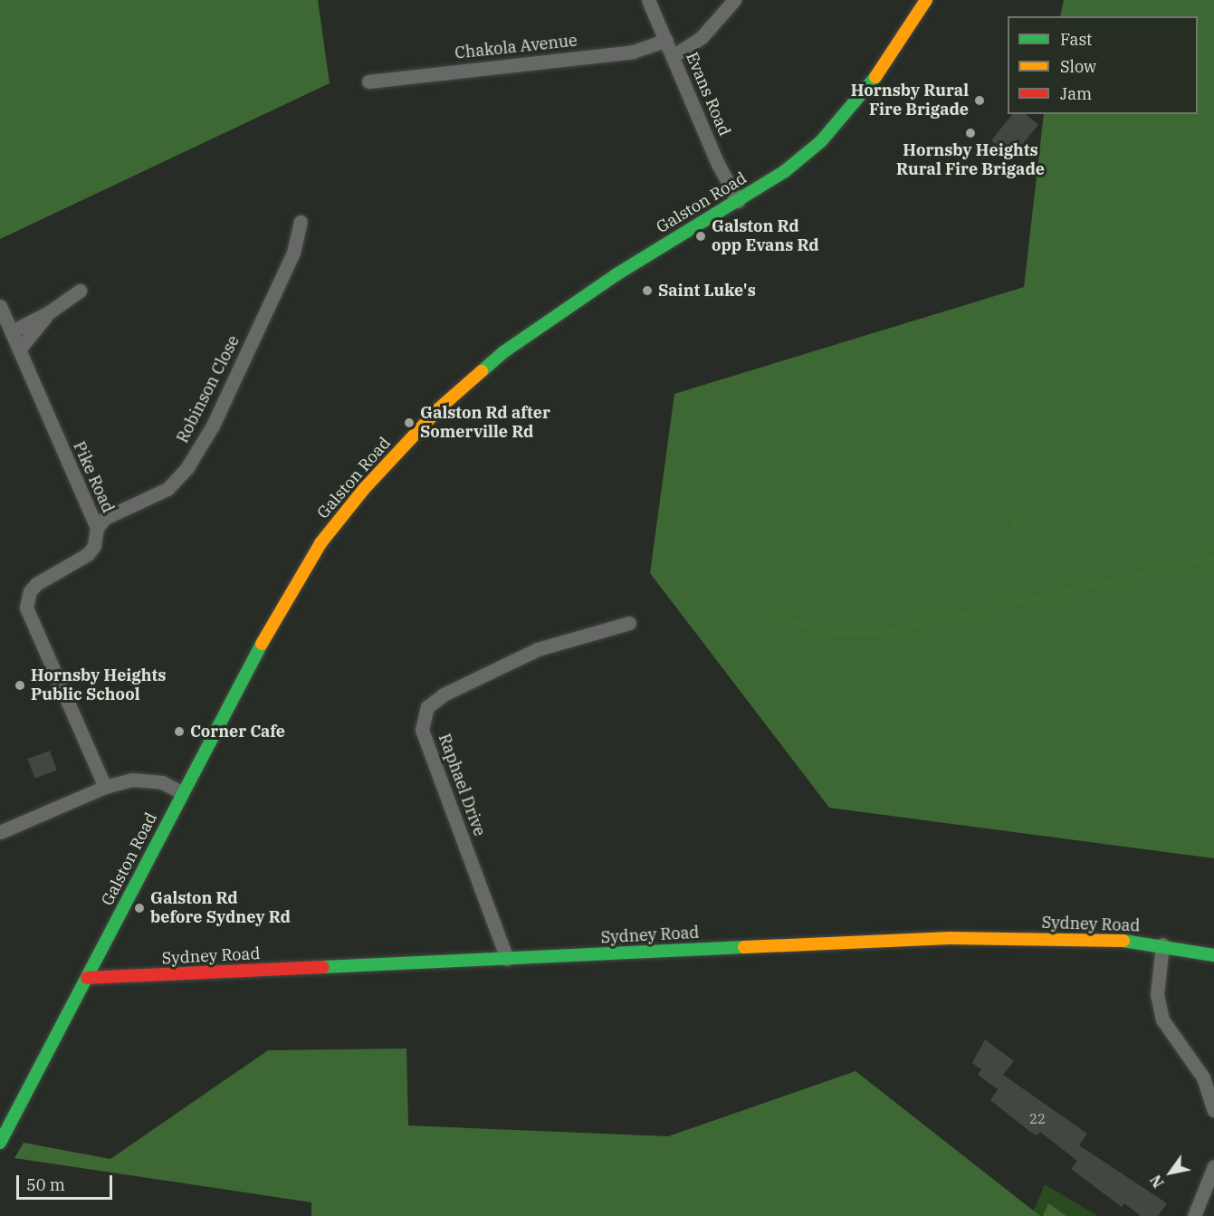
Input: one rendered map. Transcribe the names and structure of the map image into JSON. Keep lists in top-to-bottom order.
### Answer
{
  "streets": {
    "main road": ["Galston Road", "Sydney Road"],
    "street": [
      "Chakola Avenue",
      "Evans Road",
      "Robinson Close",
      "Pike Road",
      "Raphael Drive"
    ]
  },
  "crossings": [
    ["Chakola Avenue", "Evans Road"],
    ["Evans Road", "Galston Road"],
    ["Galston Road", "Sydney Road"],
    ["Robinson Close", "Pike Road"],
    ["Raphael Drive", "Sydney Road"]
  ],
  "places": [
    "Hornsby Rural Fire Brigade",
    "Hornsby Heights Rural Fire Brigade",
    "Galston Rd opp Evans Rd",
    "Saint Luke's",
    "Galston Rd after Somerville Rd",
    "Hornsby Heights Public School",
    "Corner Cafe",
    "Galston Rd before Sydney Rd"
  ],
  "house_numbers": ["22"],
  "legend": ["Fast", "Slow", "Jam"],
  "scale_bar": "50 m",
  "north": "bottom left"
}
